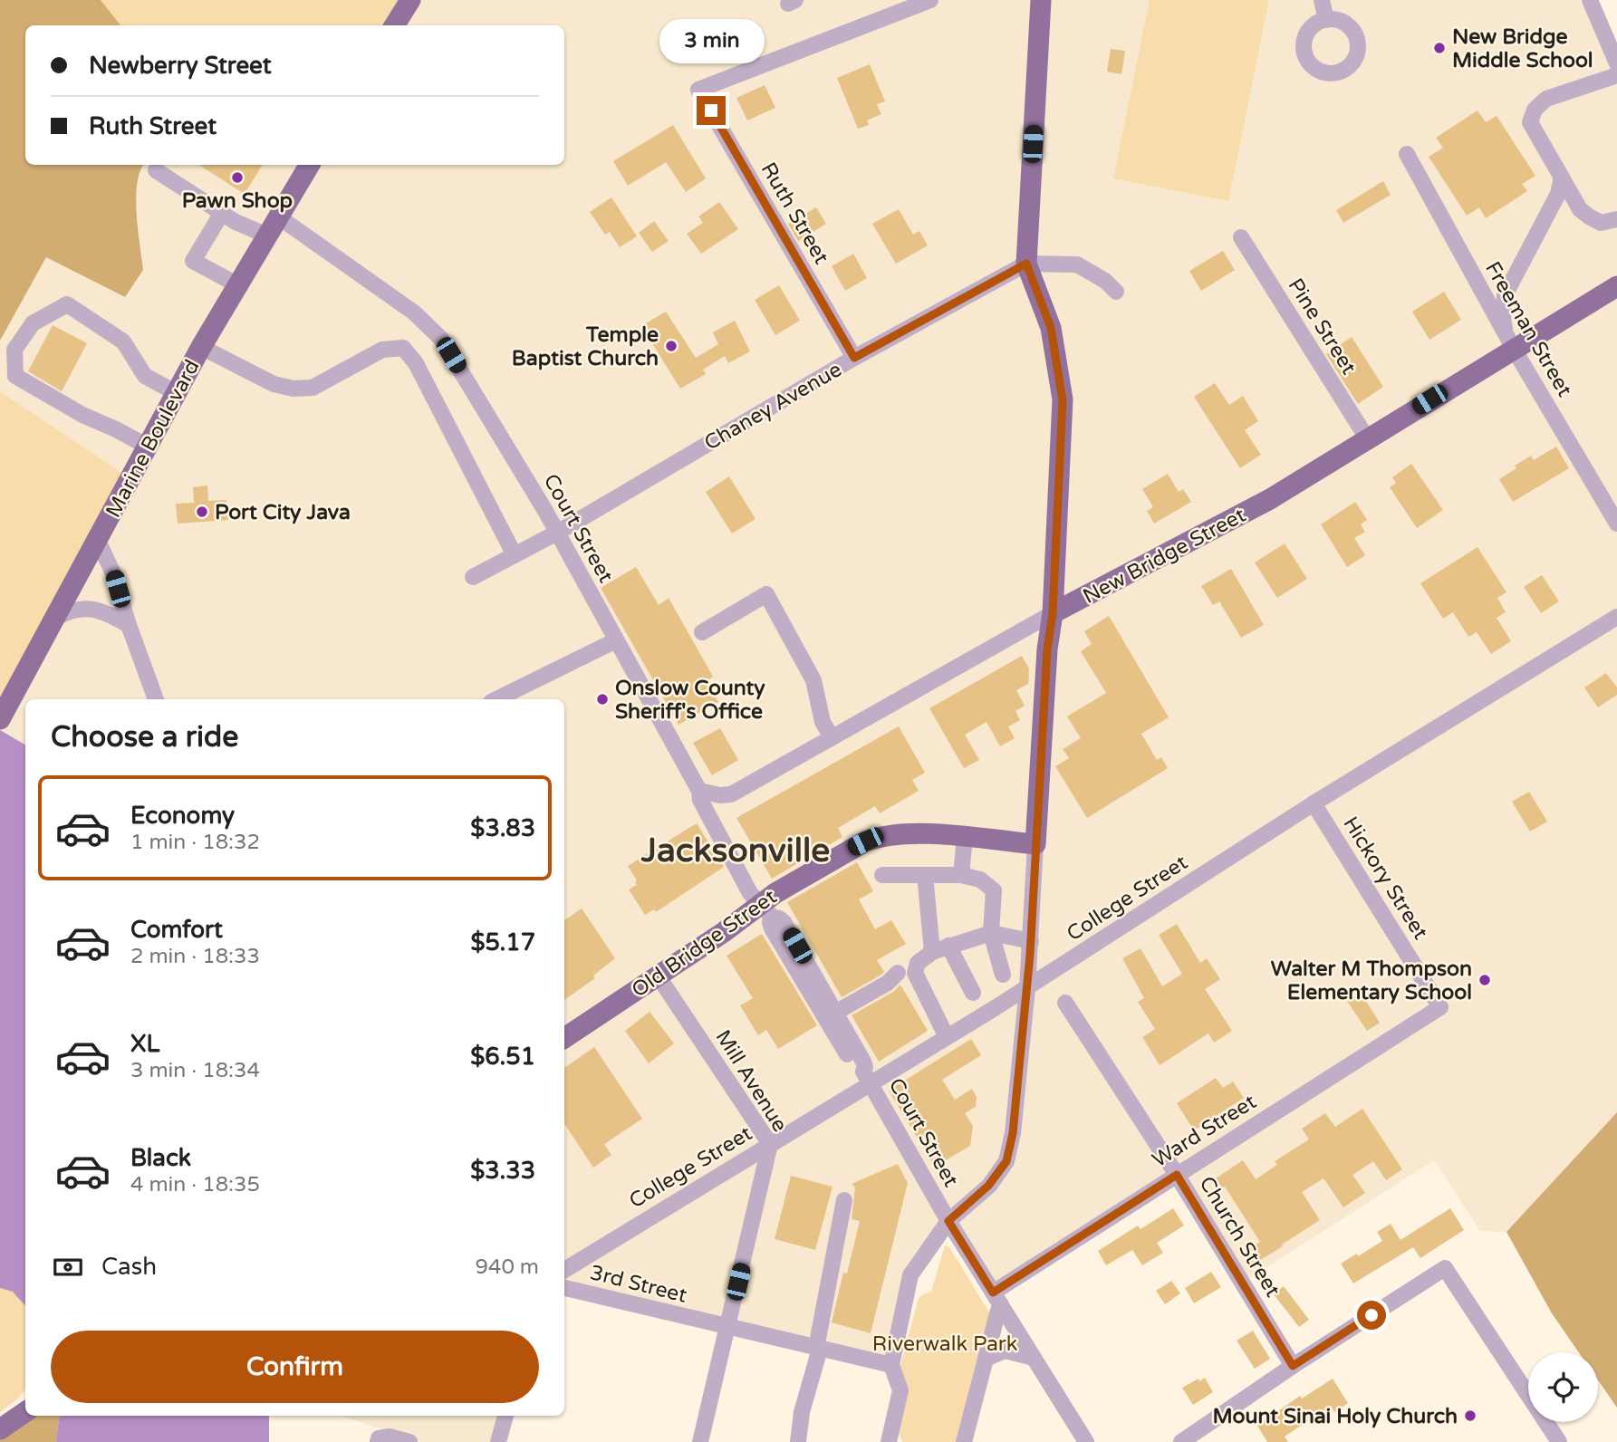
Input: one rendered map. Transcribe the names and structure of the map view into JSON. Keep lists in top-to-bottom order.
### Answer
{
  "streets": {
    "main road": ["Marine Boulevard", "New Bridge Street", "Old Bridge Street"],
    "street": [
      "Ruth Street",
      "Pine Street",
      "Freeman Street",
      "Chaney Avenue",
      "Court Street",
      "Hickory Street",
      "College Street",
      "Mill Avenue",
      "Ward Street",
      "Church Street",
      "3rd Street"
    ]
  },
  "crossings": [
    ["Ruth Street", "Chaney Avenue"],
    ["Pine Street", "New Bridge Street"],
    ["Freeman Street", "New Bridge Street"],
    ["Chaney Avenue", "Court Street"],
    ["Marine Boulevard", "Court Street"],
    ["Court Street", "New Bridge Street"],
    ["Court Street", "College Street"],
    ["Court Street", "Old Bridge Street"],
    ["Court Street", "Ward Street"],
    ["Hickory Street", "College Street"],
    ["Hickory Street", "Ward Street"],
    ["College Street", "Mill Avenue"],
    ["Old Bridge Street", "Mill Avenue"],
    ["Mill Avenue", "3rd Street"],
    ["Ward Street", "Church Street"]
  ],
  "districts": ["Jacksonville"],
  "parks": ["Riverwalk Park"],
  "places": [
    "New Bridge Middle School",
    "Pawn Shop",
    "Temple Baptist Church",
    "Port City Java",
    "Onslow County Sheriff's Office",
    "Walter M Thompson Elementary School",
    "Mount Sinai Holy Church"
  ],
  "page": {
    "bubble": "3 min",
    "banner": ["Newberry Street", "Ruth Street"],
    "heading": "Choose a ride",
    "list": [
      {
        "name": "Economy",
        "note": "1 min · 18:32",
        "value": "$3.83"
      },
      {
        "name": "Comfort",
        "note": "2 min · 18:33",
        "value": "$5.17"
      },
      {
        "name": "XL",
        "note": "3 min · 18:34",
        "value": "$6.51"
      },
      {
        "name": "Black",
        "note": "4 min · 18:35",
        "value": "$3.33"
      }
    ],
    "pay": ["Cash", "940 m"],
    "buttons": "Confirm"
  }
}
